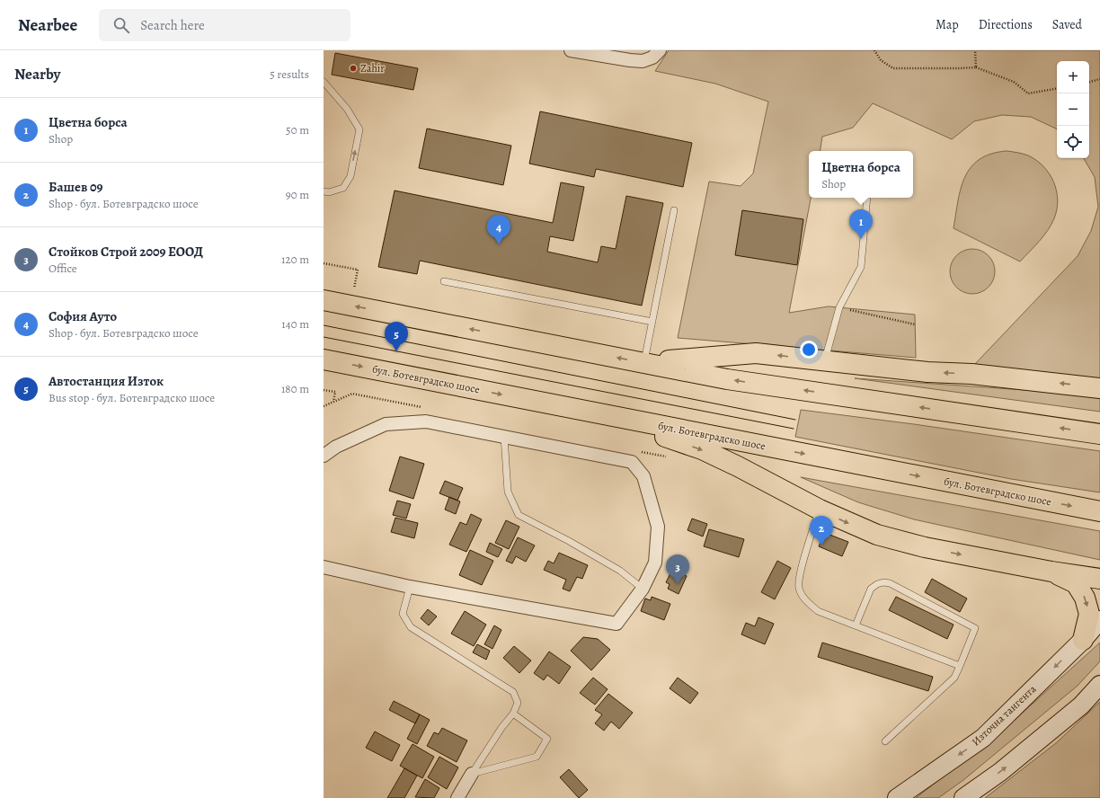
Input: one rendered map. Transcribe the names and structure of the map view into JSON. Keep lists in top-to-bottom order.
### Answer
{
  "streets": {
    "main road": ["бул. Ботевградско шосе"],
    "street": ["Източна тангента"]
  },
  "places": ["Zahir"],
  "page": {
    "header": "Nearbee",
    "search": "Search here",
    "nav": ["Map", "Directions", "Saved"],
    "heading": ["Nearby", "5 results"],
    "map_buttons": ["+", "−"],
    "list": [
      {
        "mark": "1",
        "name": "Цветна борса",
        "note": "Shop",
        "value": "50 m"
      },
      {
        "mark": "2",
        "name": "Башев 09",
        "note": "Shop · бул. Ботевградско шосе",
        "value": "90 m"
      },
      {
        "mark": "3",
        "name": "Стойков Строй 2009 ЕООД",
        "note": "Office",
        "value": "120 m"
      },
      {
        "mark": "4",
        "name": "София Ауто",
        "note": "Shop · бул. Ботевградско шосе",
        "value": "140 m"
      },
      {
        "mark": "5",
        "name": "Автостанция Изток",
        "note": "Bus stop · бул. Ботевградско шосе",
        "value": "180 m"
      }
    ],
    "popup": ["Цветна борса", "Shop"],
    "pins": [
      "1",
      "4",
      "5",
      "2",
      "3"
    ]
  }
}
